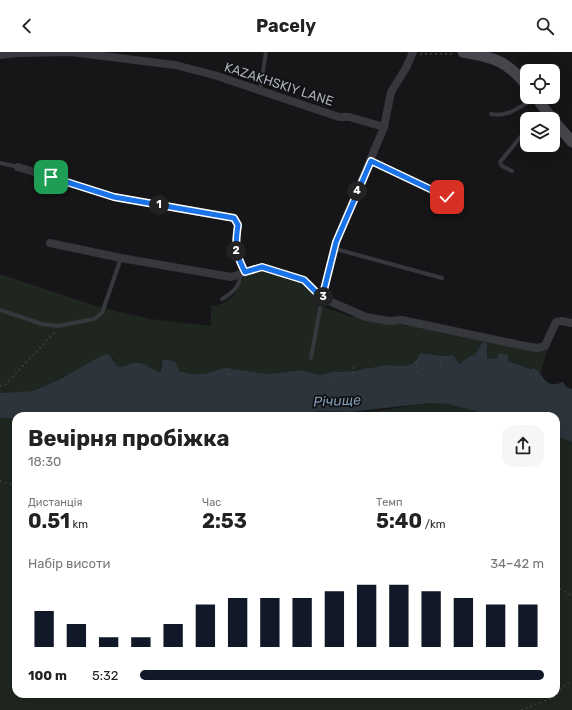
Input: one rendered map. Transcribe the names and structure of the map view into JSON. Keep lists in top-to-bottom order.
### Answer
{
  "streets": {
    "street": ["KAZAKHSKIY LANE"]
  },
  "water": ["Річище"],
  "page": {
    "header": "Pacely",
    "pins": [
      "4",
      "1",
      "2",
      "3"
    ],
    "heading": ["Вечірня пробіжка", "18:30"],
    "stats": [
      ["Дистанція", "0.51 km"],
      ["Час", "2:53"],
      ["Темп", "5:40 /km"]
    ],
    "chart": ["Набір висоти", "34–42 m"],
    "list": [
      {
        "name": "100 m",
        "note": "5:32"
      }
    ]
  }
}
